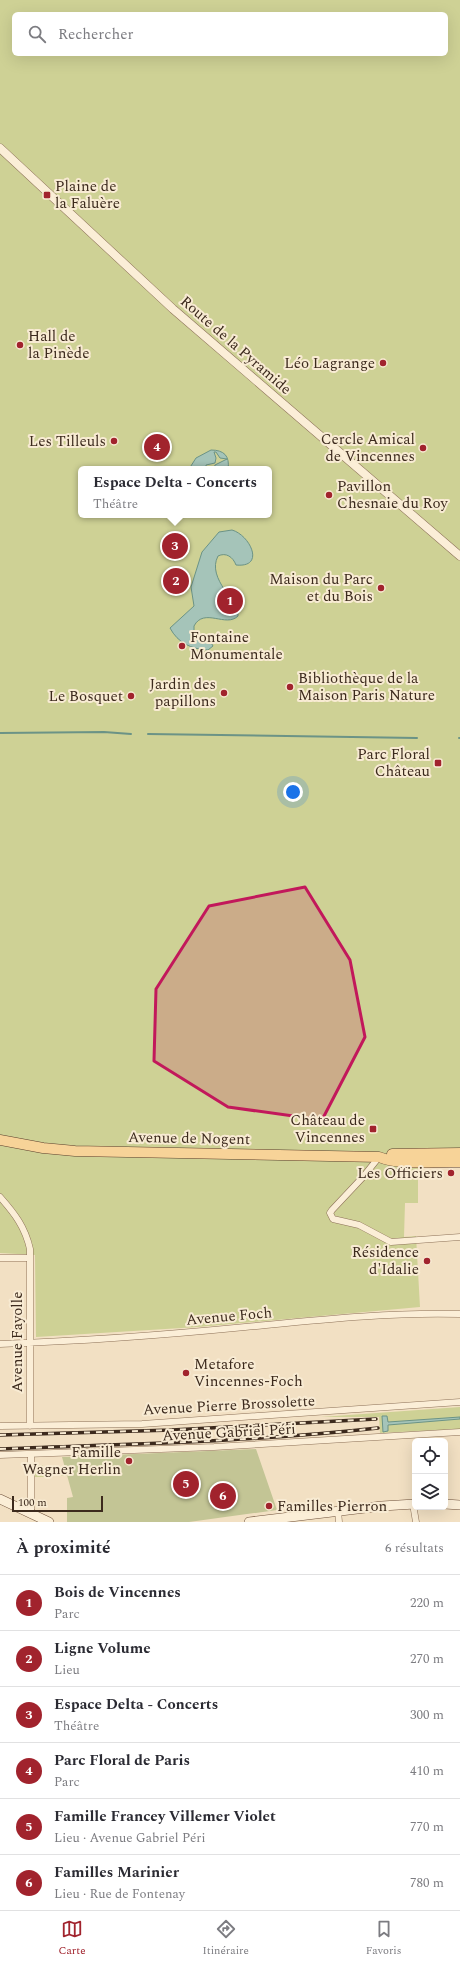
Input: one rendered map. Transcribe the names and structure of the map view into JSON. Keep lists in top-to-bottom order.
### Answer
{
  "streets": {
    "main road": ["Avenue de Nogent"],
    "street": [
      "Route de la Pyramide",
      "Avenue Foch",
      "Avenue Fayolle",
      "Avenue Pierre Brossolette",
      "Avenue Gabriel Péri"
    ]
  },
  "crossings": [
    ["Avenue Foch", "Avenue Fayolle"],
    ["Avenue Fayolle", "Avenue Pierre Brossolette"]
  ],
  "places": {
    "transit": ["Plaine de la Faluère", "Parc Floral Château", "Château de Vincennes"],
    "other": [
      "Hall de la Pinède",
      "Léo Lagrange",
      "Les Tilleuls",
      "Cercle Amical de Vincennes",
      "Pavillon Chesnaie du Roy",
      "Maison du Parc et du Bois",
      "Fontaine Monumentale",
      "Bibliothèque de la Maison Paris Nature",
      "Jardin des papillons",
      "Le Bosquet",
      "Les Officiers",
      "Résidence d'Idalie",
      "Metafore Vincennes-Foch",
      "Famille Wagner Herlin",
      "Familles Pierron"
    ]
  },
  "scale_bar": "100 m",
  "page": {
    "search": "Rechercher",
    "pins": [
      "4",
      "3",
      "2",
      "1",
      "5",
      "6"
    ],
    "popup": ["Espace Delta - Concerts", "Théâtre"],
    "scale": "100 m",
    "heading": ["À proximité", "6 résultats"],
    "list": [
      {
        "mark": "1",
        "name": "Bois de Vincennes",
        "note": "Parc",
        "value": "220 m"
      },
      {
        "mark": "2",
        "name": "Ligne Volume",
        "note": "Lieu",
        "value": "270 m"
      },
      {
        "mark": "3",
        "name": "Espace Delta - Concerts",
        "note": "Théâtre",
        "value": "300 m"
      },
      {
        "mark": "4",
        "name": "Parc Floral de Paris",
        "note": "Parc",
        "value": "410 m"
      },
      {
        "mark": "5",
        "name": "Famille Francey Villemer Violet",
        "note": "Lieu · Avenue Gabriel Péri",
        "value": "770 m"
      },
      {
        "mark": "6",
        "name": "Familles Marinier",
        "note": "Lieu · Rue de Fontenay",
        "value": "780 m"
      }
    ],
    "nav": ["Carte", "Itinéraire", "Favoris"]
  }
}
